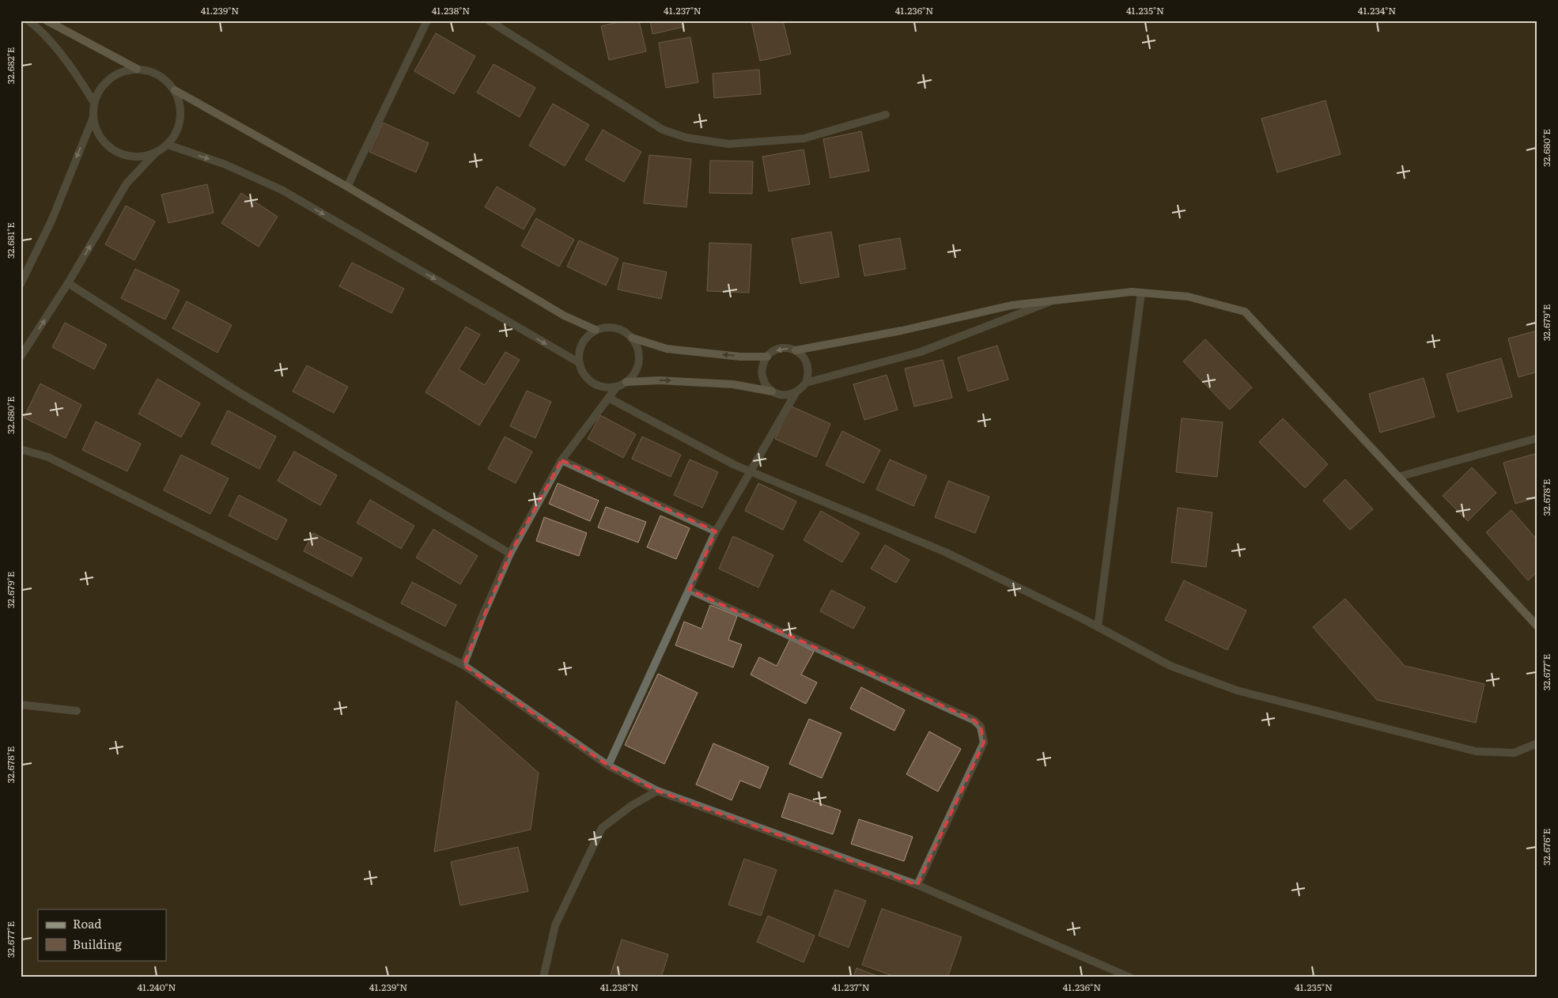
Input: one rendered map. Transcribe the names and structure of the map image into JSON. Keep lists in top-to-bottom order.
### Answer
{
  "legend": ["Road", "Building"],
  "coordinates": [
    "41.239°N",
    "41.238°N",
    "41.237°N",
    "41.236°N",
    "41.235°N",
    "41.234°N",
    "32.682°E",
    "32.680°E",
    "32.681°E",
    "32.679°E",
    "32.678°E",
    "32.677°E",
    "32.676°E",
    "41.240°N"
  ]
}
